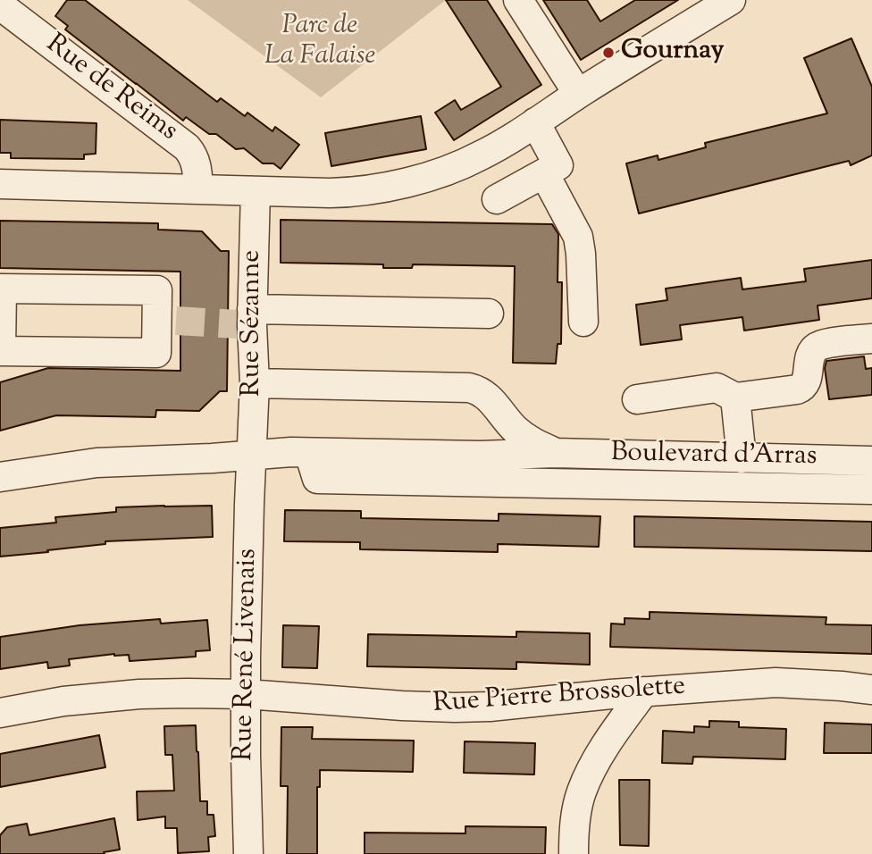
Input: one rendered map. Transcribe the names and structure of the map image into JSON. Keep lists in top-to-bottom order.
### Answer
{
  "streets": {
    "street": [
      "Rue de Reims",
      "Rue Sézanne",
      "Boulevard d'Arras",
      "Rue René Livenais",
      "Rue Pierre Brossolette"
    ]
  },
  "crossings": [
    ["Rue Sézanne", "Boulevard d'Arras"],
    ["Rue Sézanne", "Rue René Livenais"],
    ["Boulevard d'Arras", "Rue René Livenais"],
    ["Rue René Livenais", "Rue Pierre Brossolette"]
  ],
  "parks": ["Parc de La Falaise"],
  "places": ["Gournay"]
}
